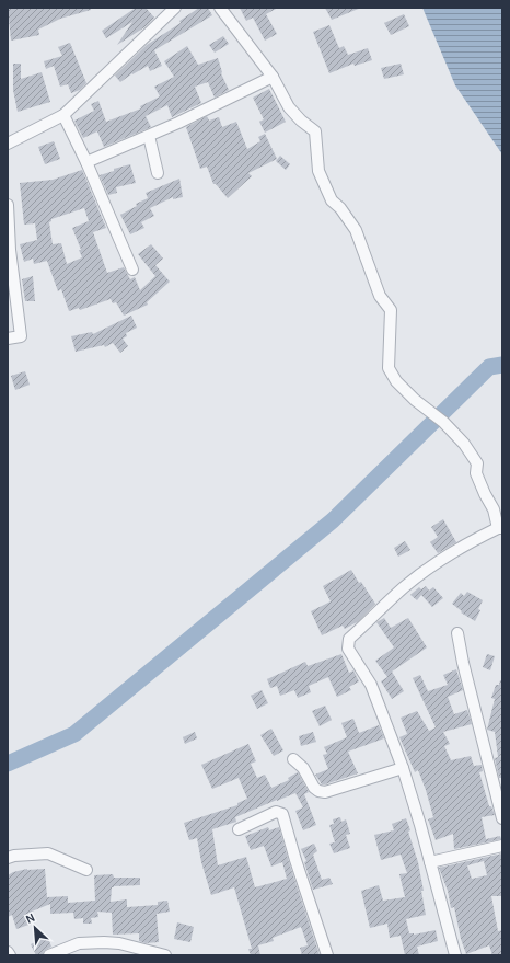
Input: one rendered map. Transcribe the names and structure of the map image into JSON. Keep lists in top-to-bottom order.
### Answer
{
  "north": "top left"
}
